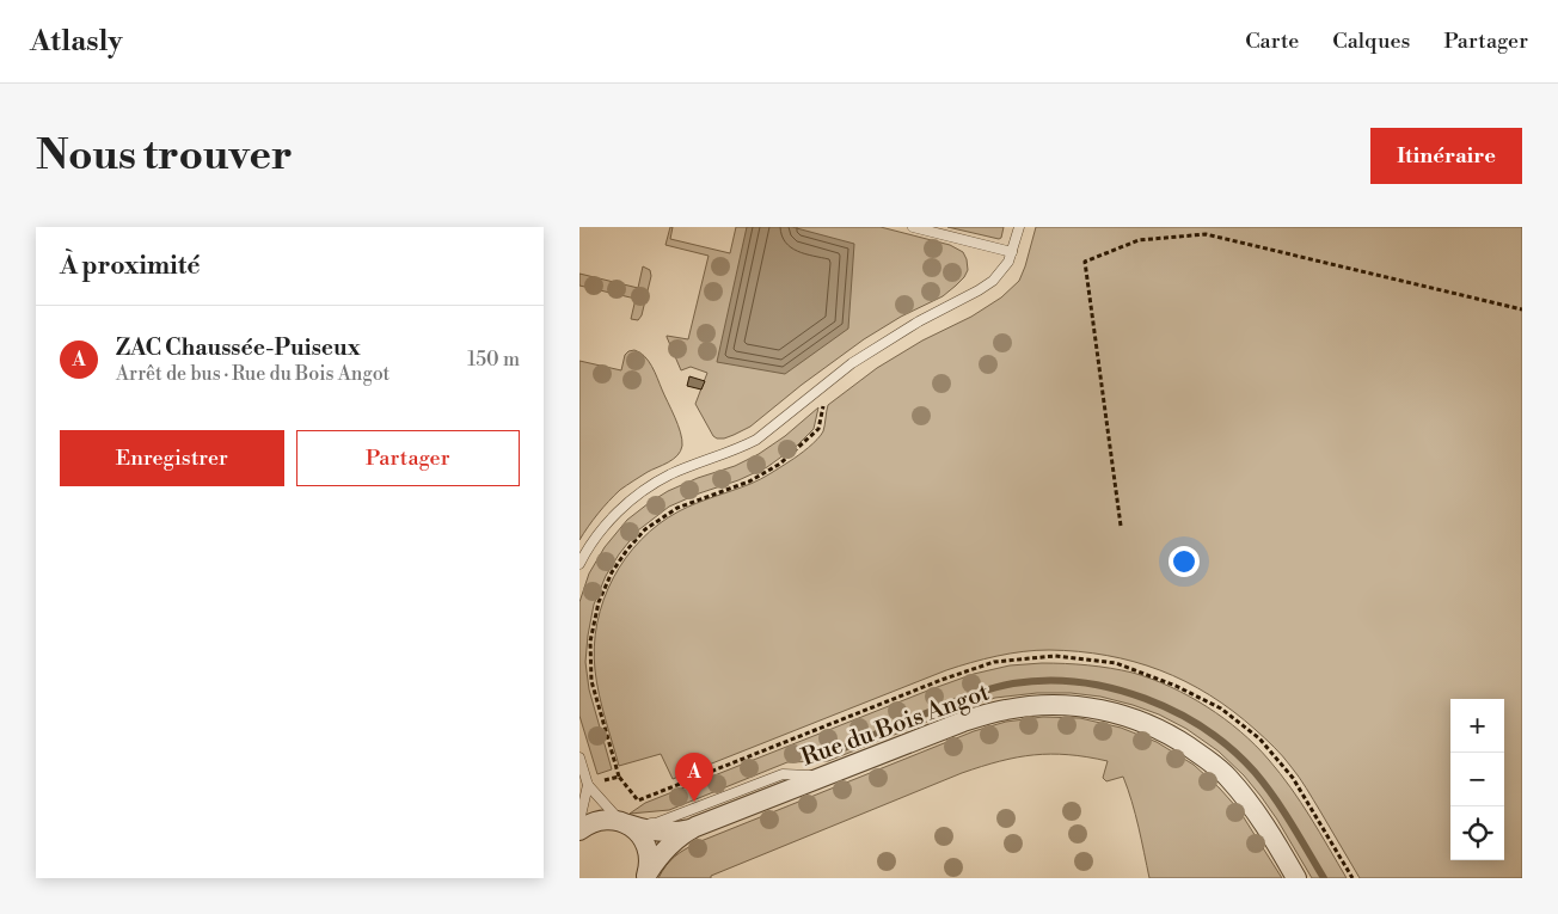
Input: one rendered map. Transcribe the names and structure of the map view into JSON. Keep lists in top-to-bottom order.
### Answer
{
  "streets": {
    "street": ["Rue du Bois Angot"]
  },
  "page": {
    "header": "Atlasly",
    "nav": ["Carte", "Calques", "Partager"],
    "buttons": [
      "Itinéraire",
      ["Enregistrer", "Partager"]
    ],
    "title": "Nous trouver",
    "heading": "À proximité",
    "list": [
      {
        "mark": "A",
        "name": "ZAC Chaussée-Puiseux",
        "note": "Arrêt de bus · Rue du Bois Angot",
        "value": "150 m"
      }
    ],
    "map_buttons": ["+", "−"],
    "pins": "A"
  }
}
